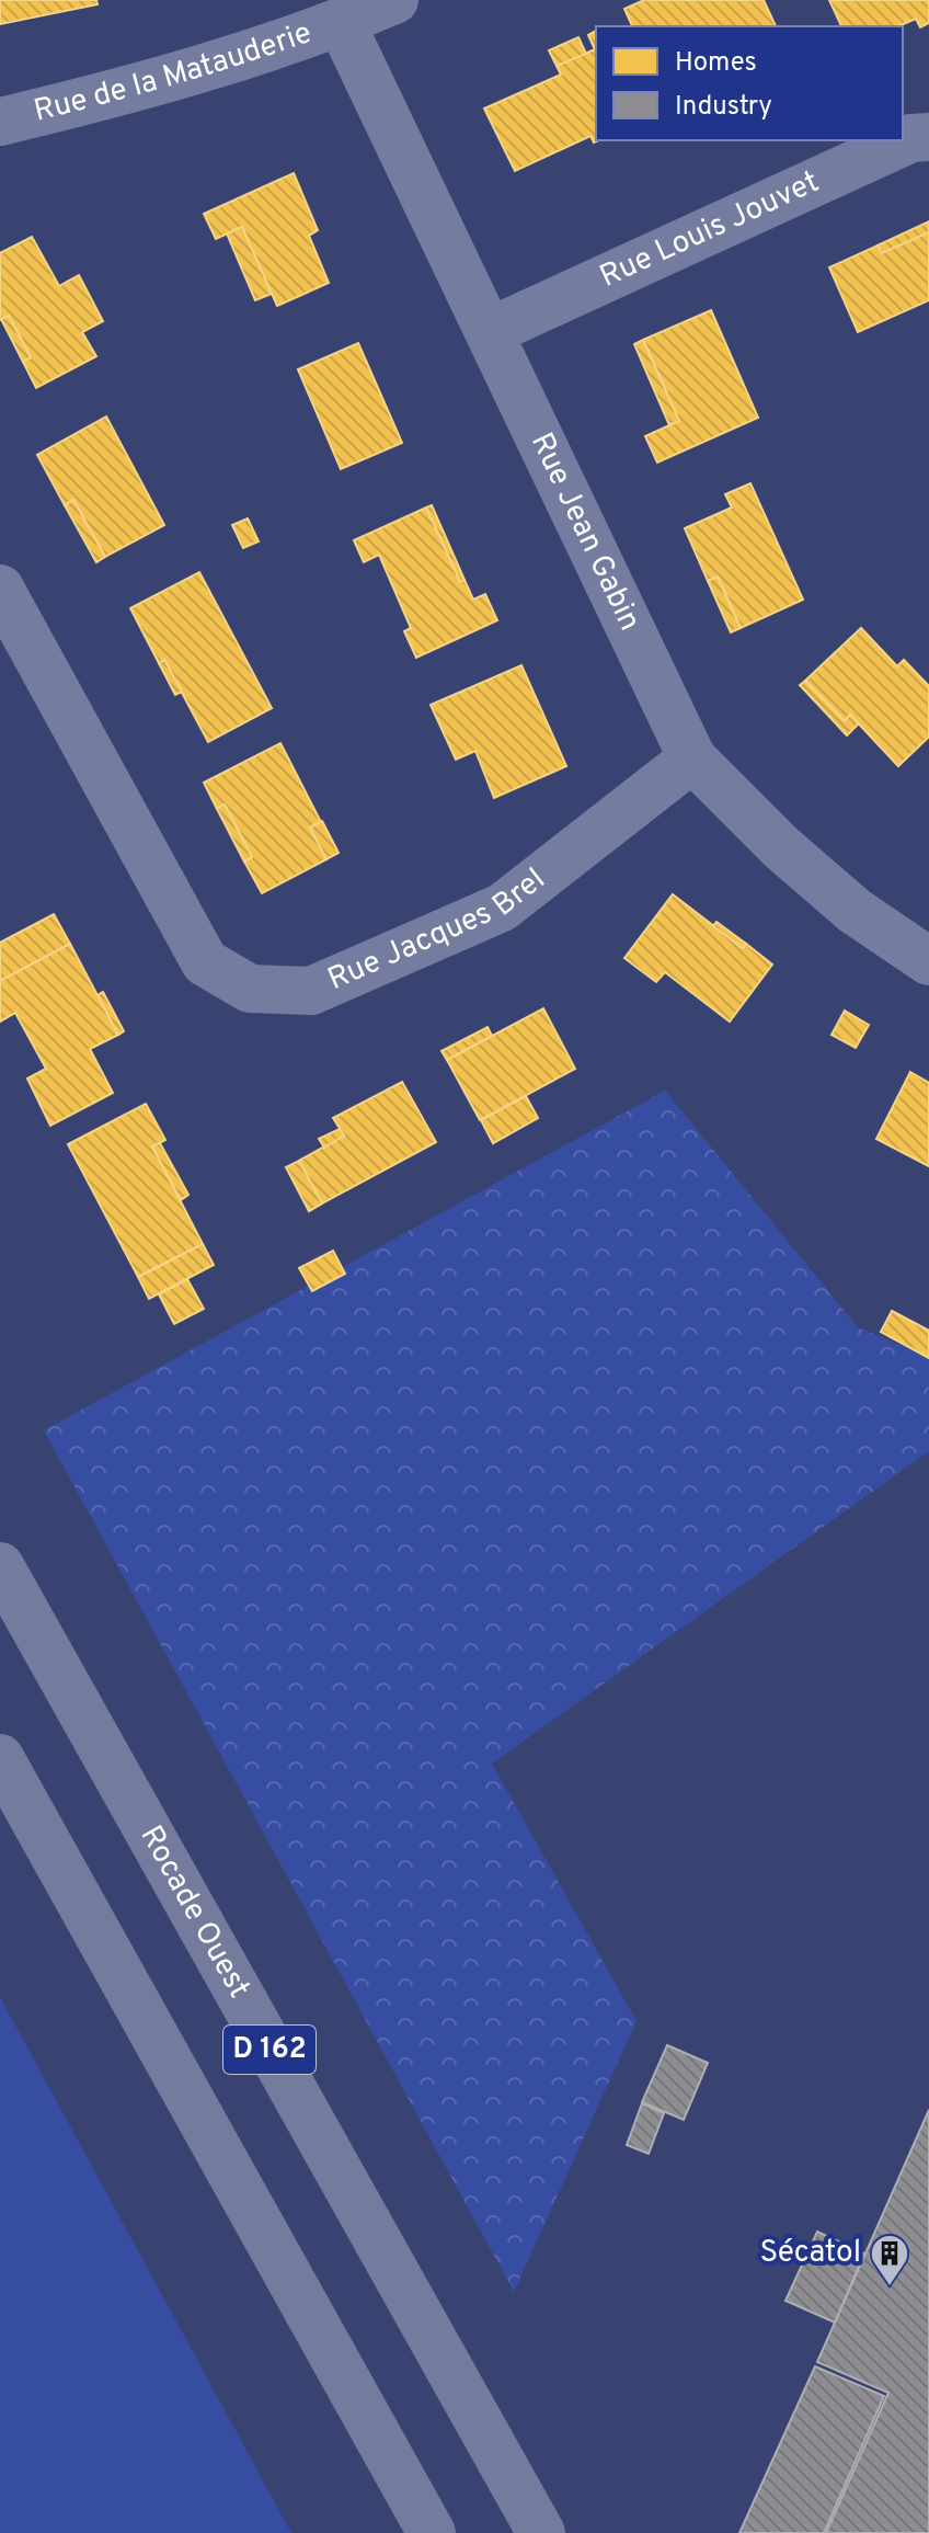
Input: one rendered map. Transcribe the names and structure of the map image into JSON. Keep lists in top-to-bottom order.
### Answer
{
  "streets": {
    "main road": ["Rocade Ouest", "D 162"],
    "street": [
      "Rue de la Matauderie",
      "Rue Louis Jouvet",
      "Rue Jean Gabin",
      "Rue Jacques Brel"
    ]
  },
  "crossings": [
    ["Rue de la Matauderie", "Rue Jean Gabin"],
    ["Rue Louis Jouvet", "Rue Jean Gabin"],
    ["Rue Jean Gabin", "Rue Jacques Brel"]
  ],
  "places": {
    "building": ["Sécatol"]
  },
  "legend": ["Homes", "Industry"]
}
